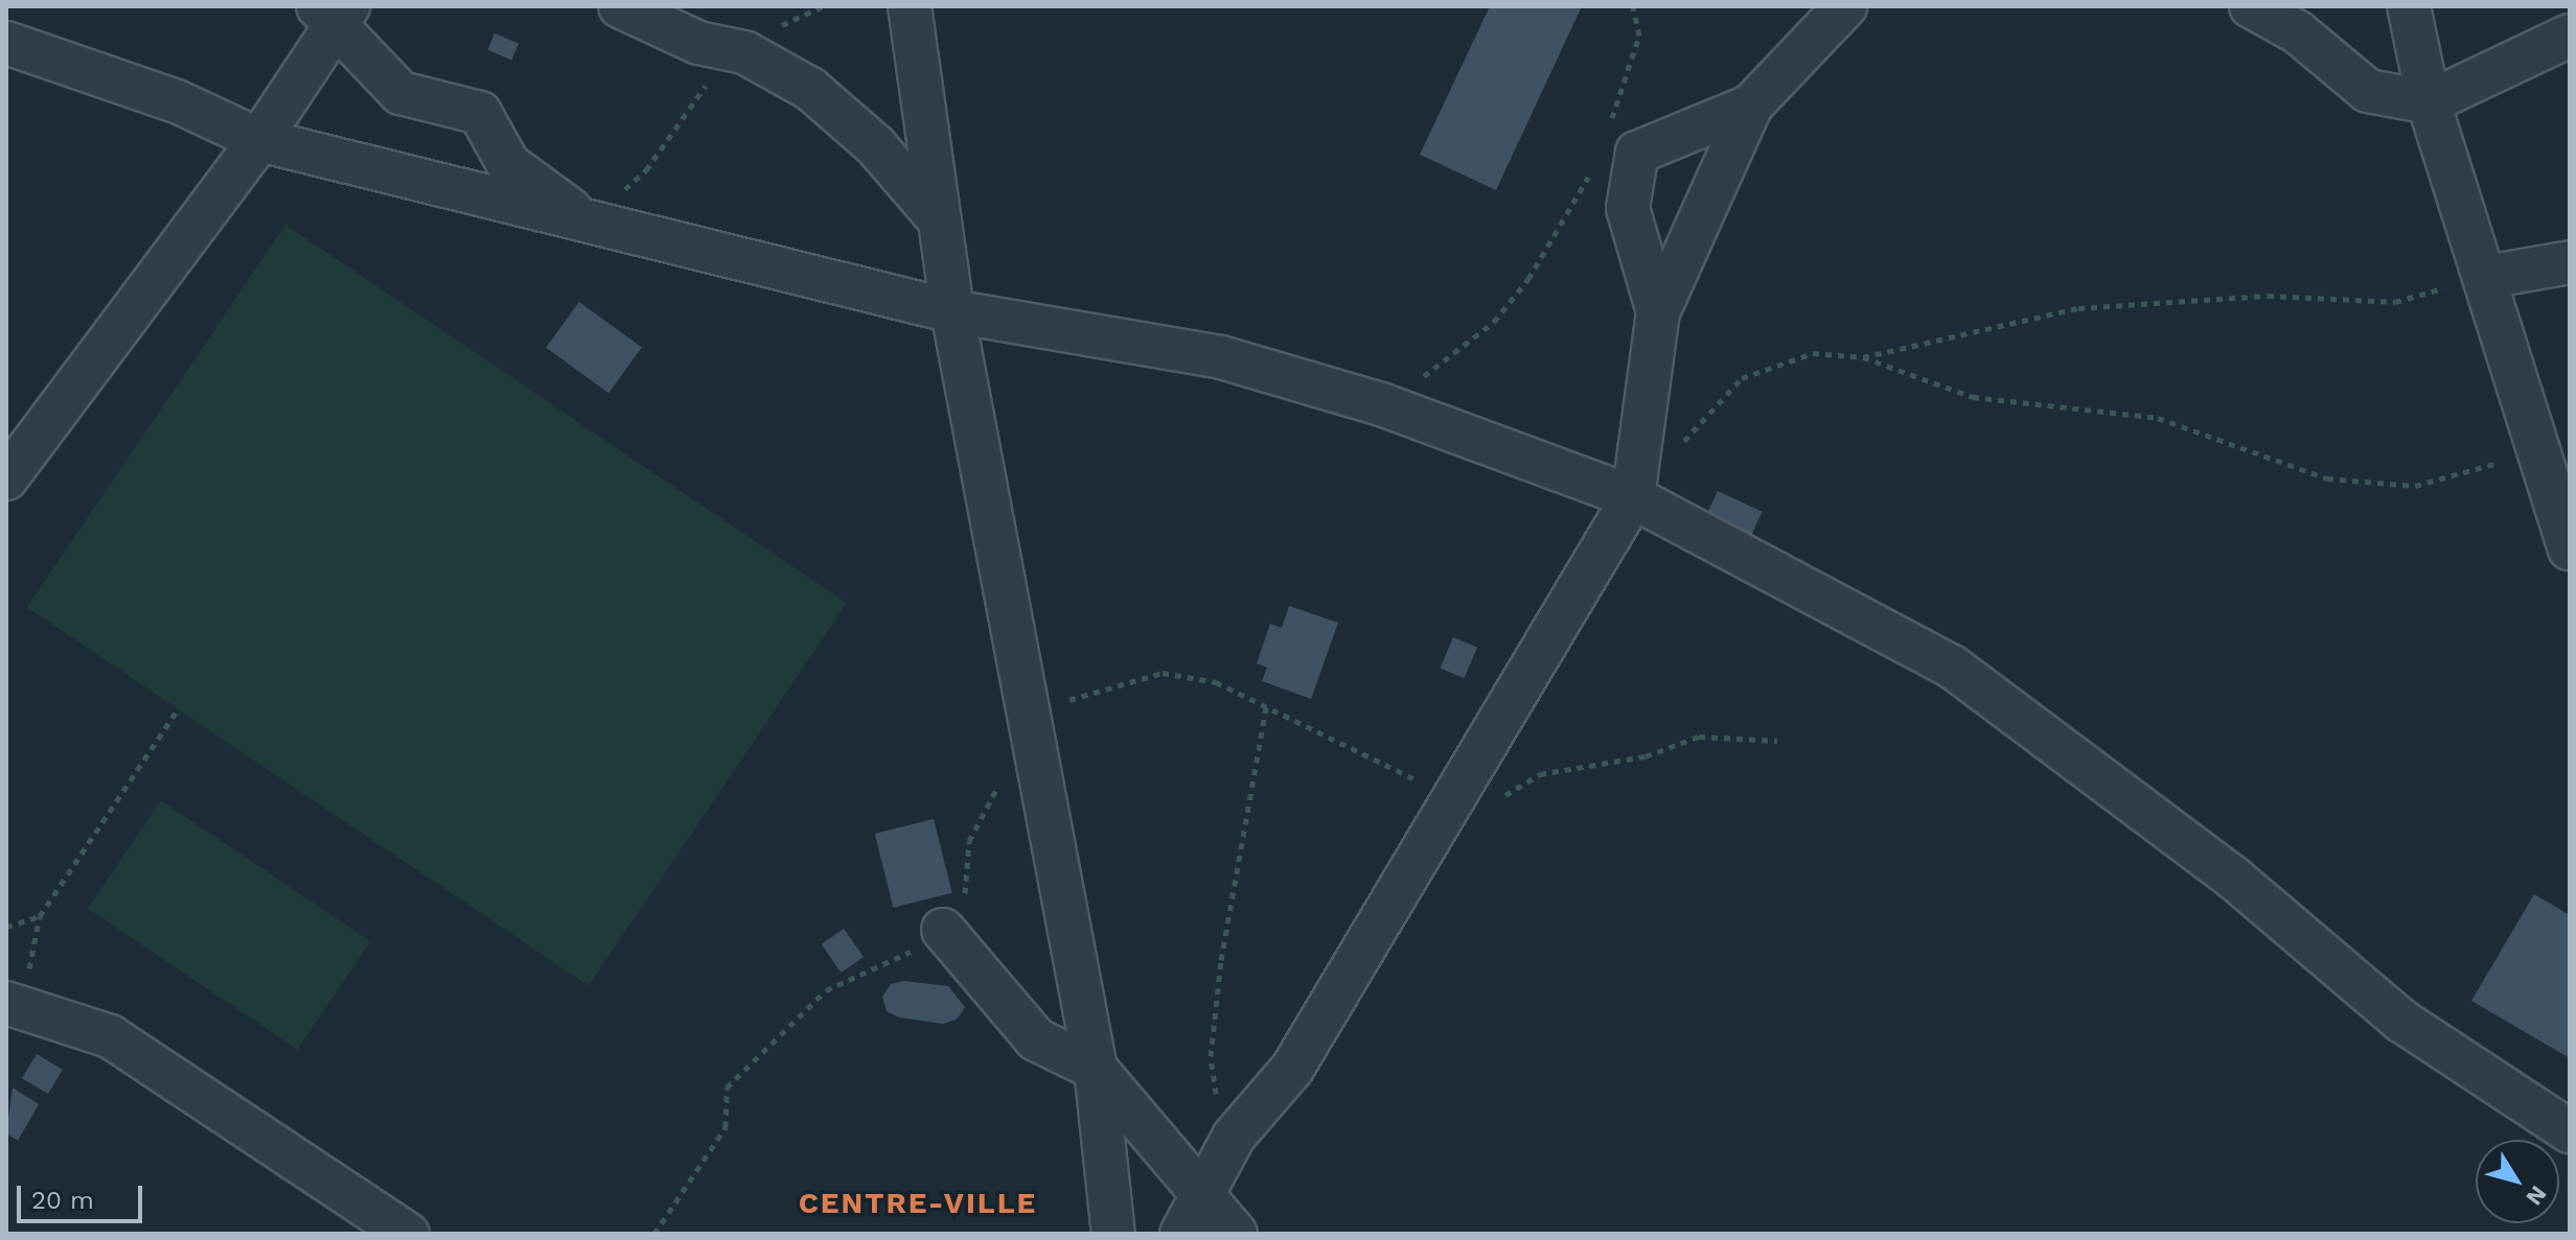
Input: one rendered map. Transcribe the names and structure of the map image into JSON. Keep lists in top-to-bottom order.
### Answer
{
  "districts": ["CENTRE-VILLE"],
  "scale_bar": "20 m",
  "north": "bottom right"
}
